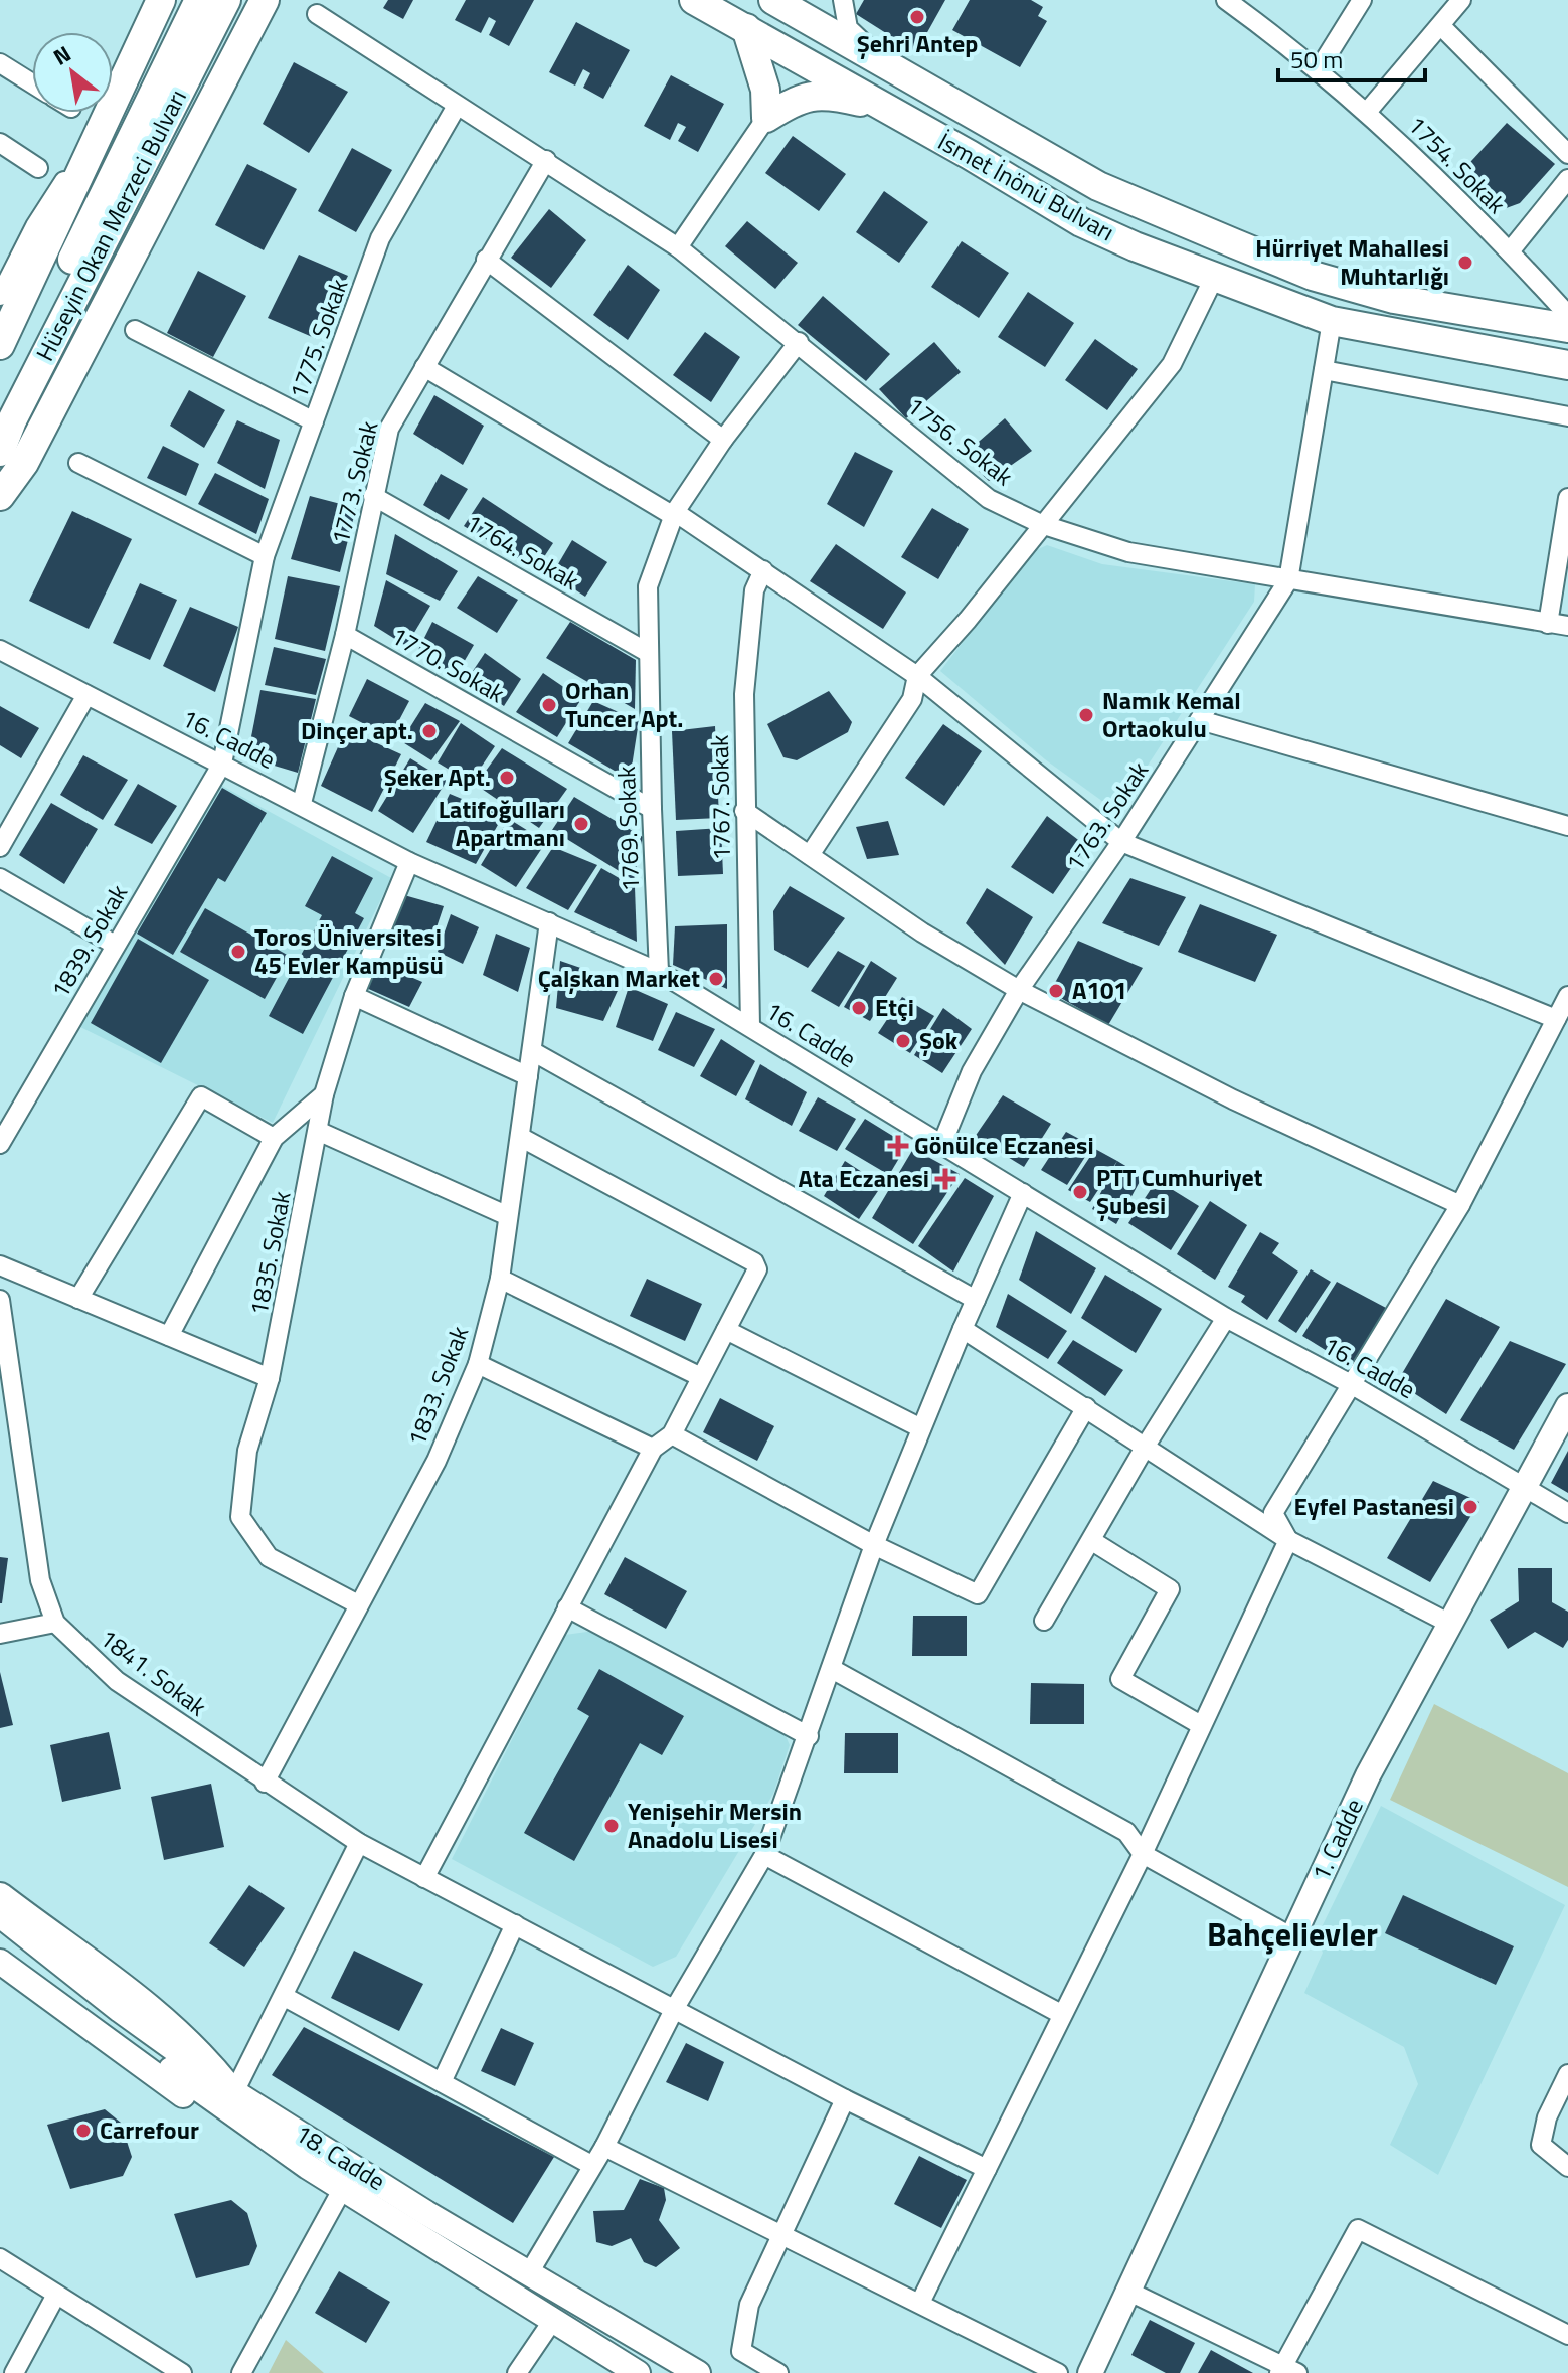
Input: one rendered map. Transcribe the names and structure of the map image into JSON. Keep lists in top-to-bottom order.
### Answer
{
  "streets": {
    "main road": ["İsmet İnönü Bulvarı", "Hüseyin Okan Merzeci Bulvarı"],
    "street": [
      "1754. Sokak",
      "1775. Sokak",
      "1756. Sokak",
      "1773. Sokak",
      "1764. Sokak",
      "1770. Sokak",
      "16. Cadde",
      "1767. Sokak",
      "1763. Sokak",
      "1769. Sokak",
      "1839. Sokak",
      "1835. Sokak",
      "1833. Sokak",
      "1841. Sokak",
      "1. Cadde",
      "18. Cadde"
    ]
  },
  "crossings": [
    ["İsmet İnönü Bulvarı", "1763. Sokak"],
    ["1775. Sokak", "1756. Sokak"],
    ["1775. Sokak", "16. Cadde"],
    ["1775. Sokak", "1839. Sokak"],
    ["1756. Sokak", "1773. Sokak"],
    ["1756. Sokak", "1763. Sokak"],
    ["1756. Sokak", "1769. Sokak"],
    ["1773. Sokak", "1764. Sokak"],
    ["1773. Sokak", "1770. Sokak"],
    ["1773. Sokak", "16. Cadde"],
    ["1764. Sokak", "1769. Sokak"],
    ["1770. Sokak", "1769. Sokak"],
    ["16. Cadde", "1767. Sokak"],
    ["16. Cadde", "1763. Sokak"],
    ["16. Cadde", "1769. Sokak"],
    ["16. Cadde", "1839. Sokak"],
    ["16. Cadde", "1835. Sokak"],
    ["16. Cadde", "1833. Sokak"],
    ["16. Cadde", "1. Cadde"],
    ["1835. Sokak", "1833. Sokak"],
    ["1833. Sokak", "1841. Sokak"]
  ],
  "districts": ["Bahçelievler"],
  "places": {
    "other": [
      "Şehri Antep",
      "Hürriyet Mahallesi Muhtarlığı",
      "Orhan Tuncer Apt.",
      "Namık Kemal Ortaokulu",
      "Dinçer apt.",
      "Şeker Apt.",
      "Latifoğulları Apartmanı",
      "Toros Üniversitesi 45 Evler Kampüsü",
      "Çalşkan Market",
      "A101",
      "Etçi",
      "Şok",
      "PTT Cumhuriyet Şubesi",
      "Eyfel Pastanesi",
      "Yenişehir Mersin Anadolu Lisesi",
      "Carrefour"
    ],
    "health": ["Gönülce Eczanesi", "Ata Eczanesi"]
  },
  "scale_bar": "50 m",
  "north": "top left"
}
